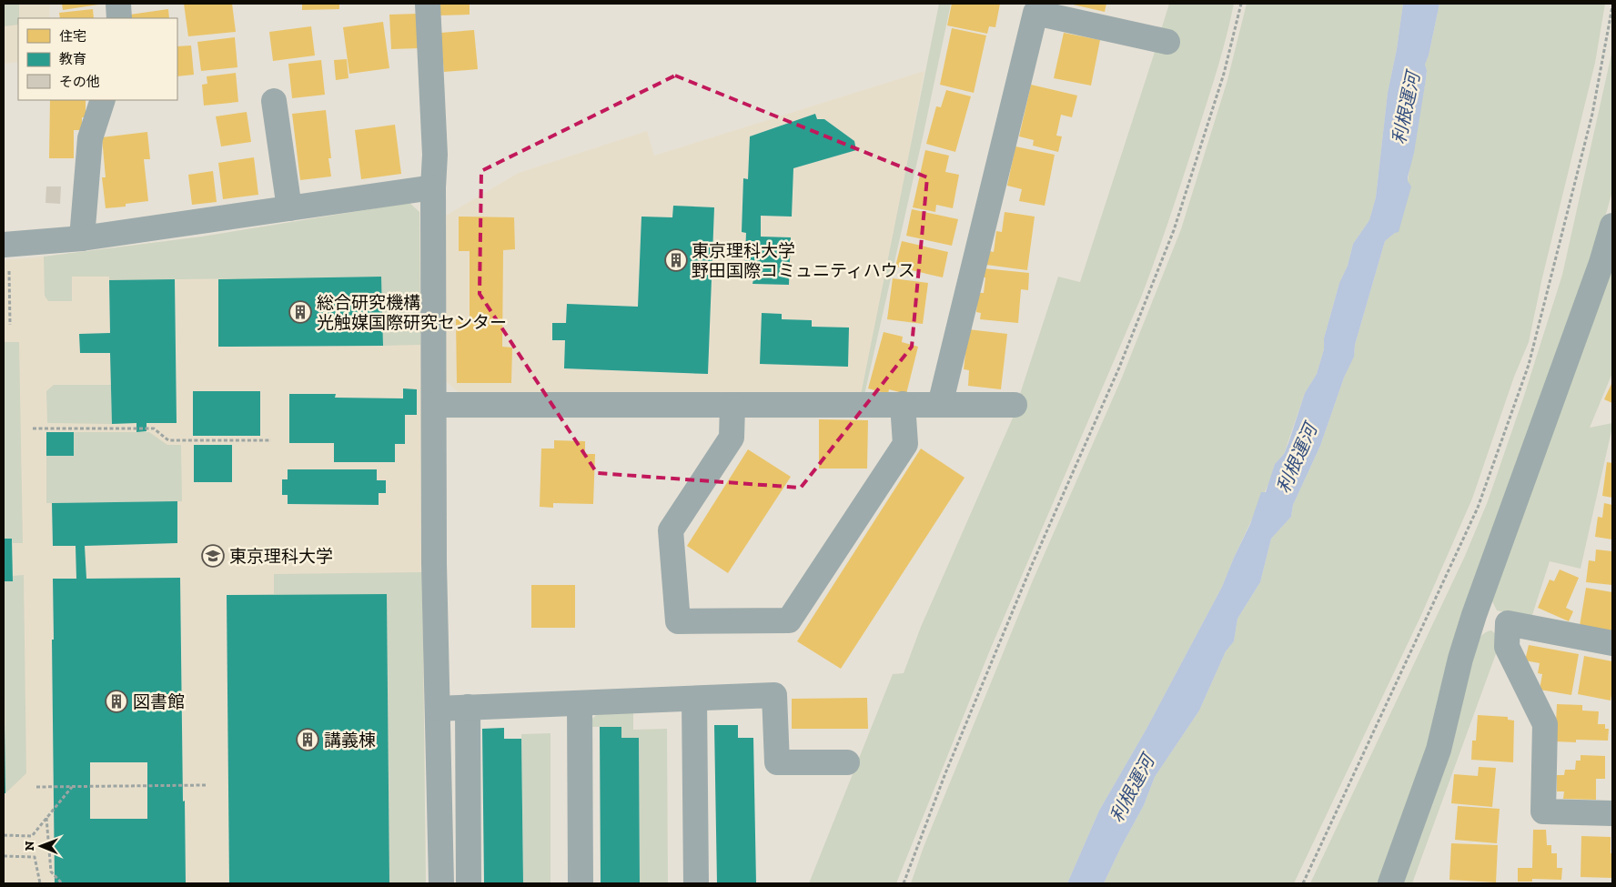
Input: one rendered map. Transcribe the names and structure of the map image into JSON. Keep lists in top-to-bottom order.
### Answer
{
  "water": ["利根運河"],
  "places": {
    "building": [
      "東京理科大学 野田国際コミュニティハウス",
      "総合研究機構 光触媒国際研究センター",
      "図書館",
      "講義棟"
    ],
    "school or university": ["東京理科大学"]
  },
  "legend": ["住宅", "教育", "その他"],
  "north": "left"
}
